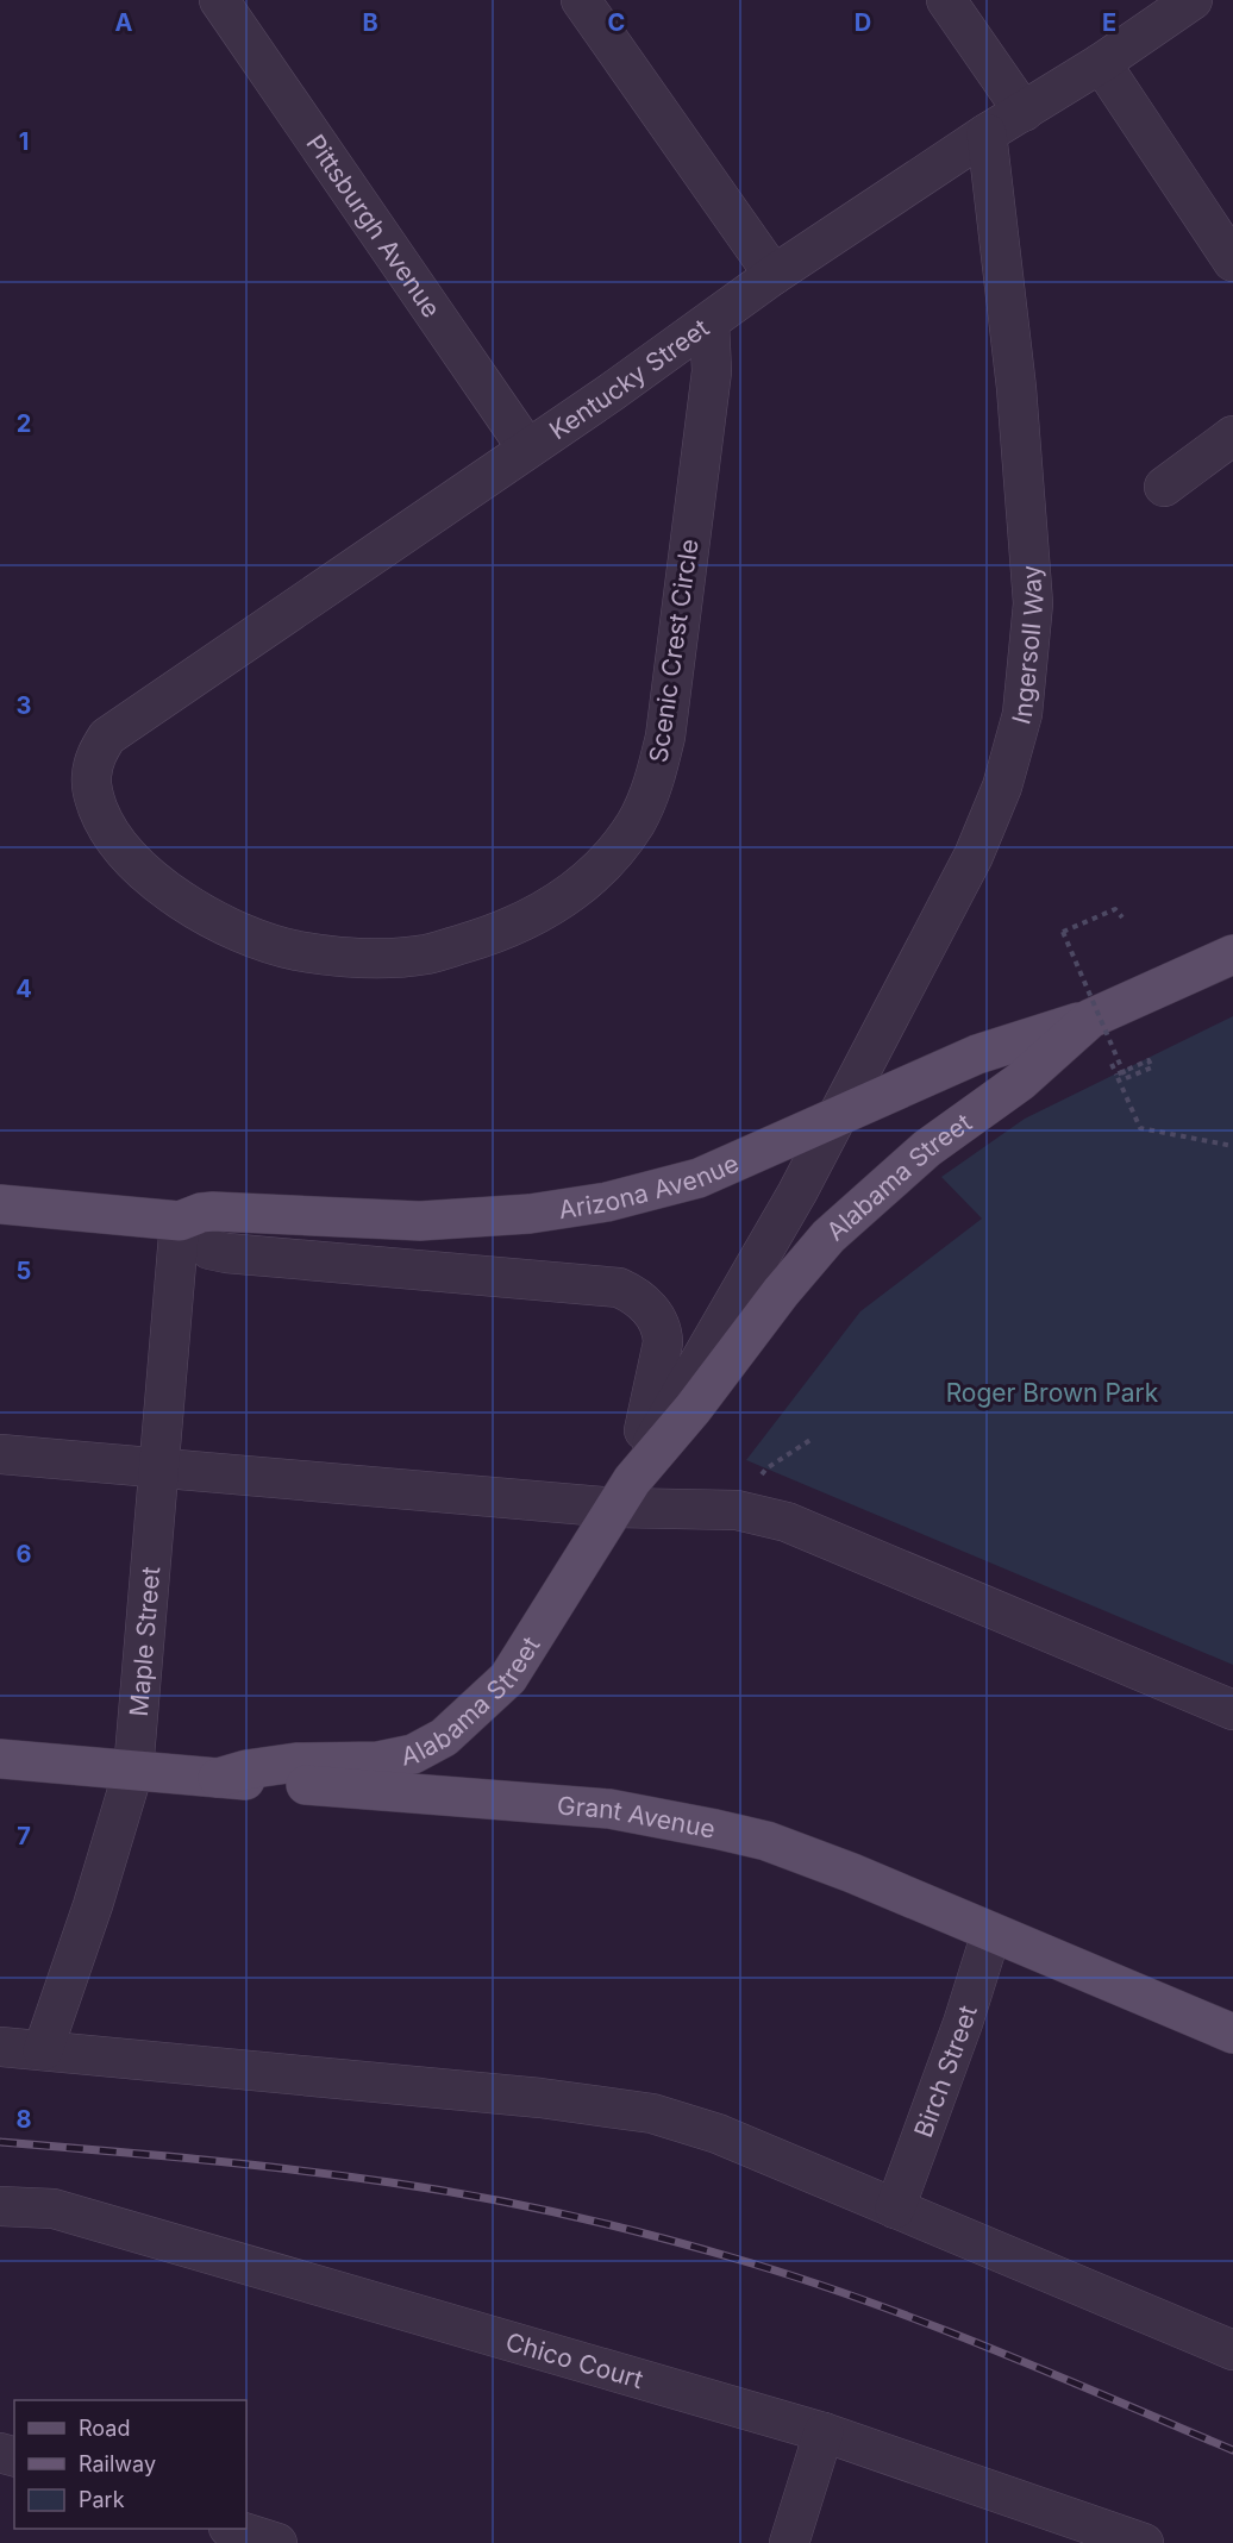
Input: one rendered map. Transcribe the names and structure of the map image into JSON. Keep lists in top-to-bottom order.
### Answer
{
  "streets": {
    "main road": ["Alabama Street", "Arizona Avenue", "Grant Avenue"],
    "street": [
      "Pittsburgh Avenue",
      "Kentucky Street",
      "Ingersoll Way",
      "Scenic Crest Circle",
      "Maple Street",
      "Birch Street",
      "Chico Court"
    ]
  },
  "crossings": [
    ["Pittsburgh Avenue", "Kentucky Street"],
    ["Kentucky Street", "Ingersoll Way"],
    ["Kentucky Street", "Scenic Crest Circle"],
    ["Ingersoll Way", "Alabama Street"],
    ["Ingersoll Way", "Arizona Avenue"],
    ["Alabama Street", "Arizona Avenue"],
    ["Alabama Street", "Grant Avenue"],
    ["Arizona Avenue", "Maple Street"],
    ["Maple Street", "Grant Avenue"],
    ["Grant Avenue", "Birch Street"]
  ],
  "parks": ["Roger Brown Park"],
  "legend": ["Road", "Railway", "Park"],
  "grid": {
    "columns": [
      "A",
      "B",
      "C",
      "D",
      "E"
    ],
    "rows": [
      "1",
      "2",
      "3",
      "4",
      "5",
      "6",
      "7",
      "8"
    ]
  }
}
